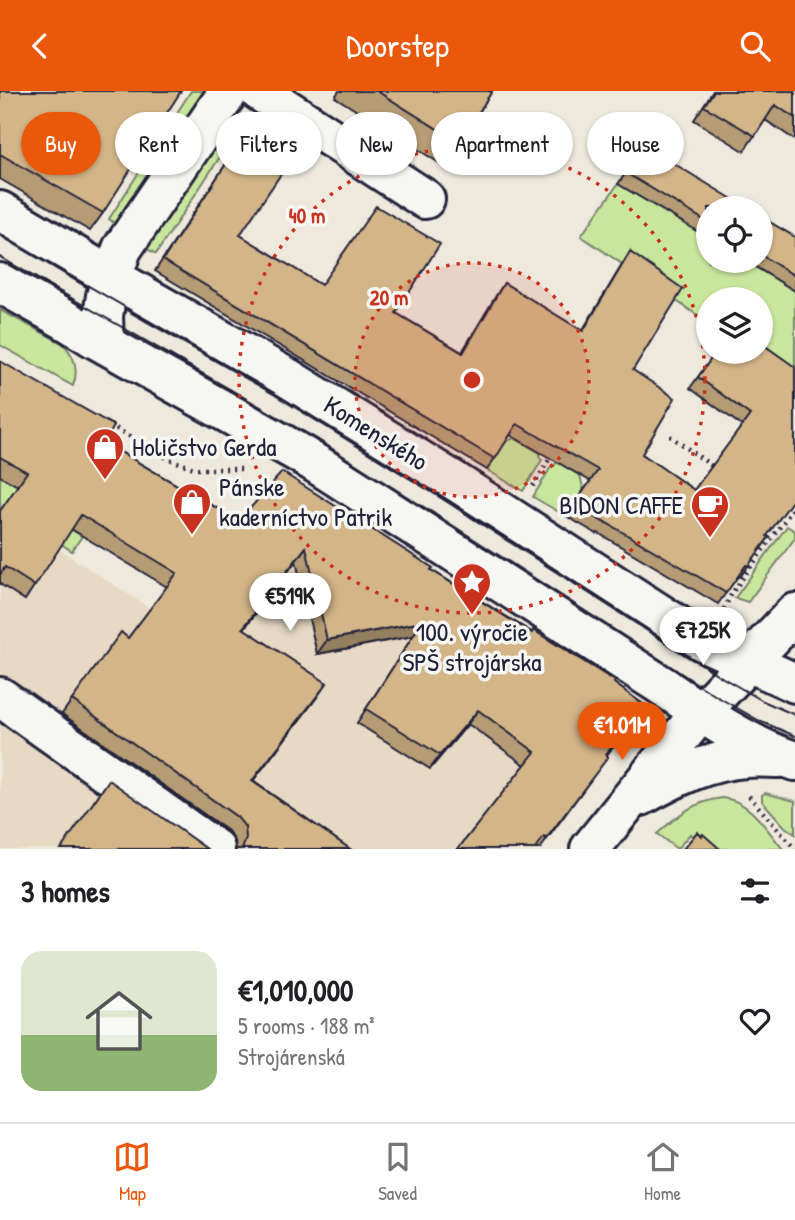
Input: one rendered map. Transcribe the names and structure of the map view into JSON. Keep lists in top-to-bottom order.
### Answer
{
  "streets": {
    "street": ["Komenského"]
  },
  "places": {
    "shop": ["Holičstvo Gerda", "Pánske kaderníctvo Patrik"],
    "cafe": ["BIDON CAFFE"],
    "place": ["100. výročie SPŠ strojárska"]
  },
  "page": {
    "header": "Doorstep",
    "chip": [
      "Buy",
      "Rent",
      "Filters",
      "New",
      "Apartment",
      "House"
    ],
    "price": ["€519K", "€725K", "€1.01M"],
    "heading": "3 homes",
    "list": [
      {
        "name": "€1,010,000",
        "note": "5 rooms · 188 m² · Strojárenská"
      }
    ],
    "tabs": ["Map", "Saved", "Home"]
  },
  "rings": ["40 m", "20 m"]
}
